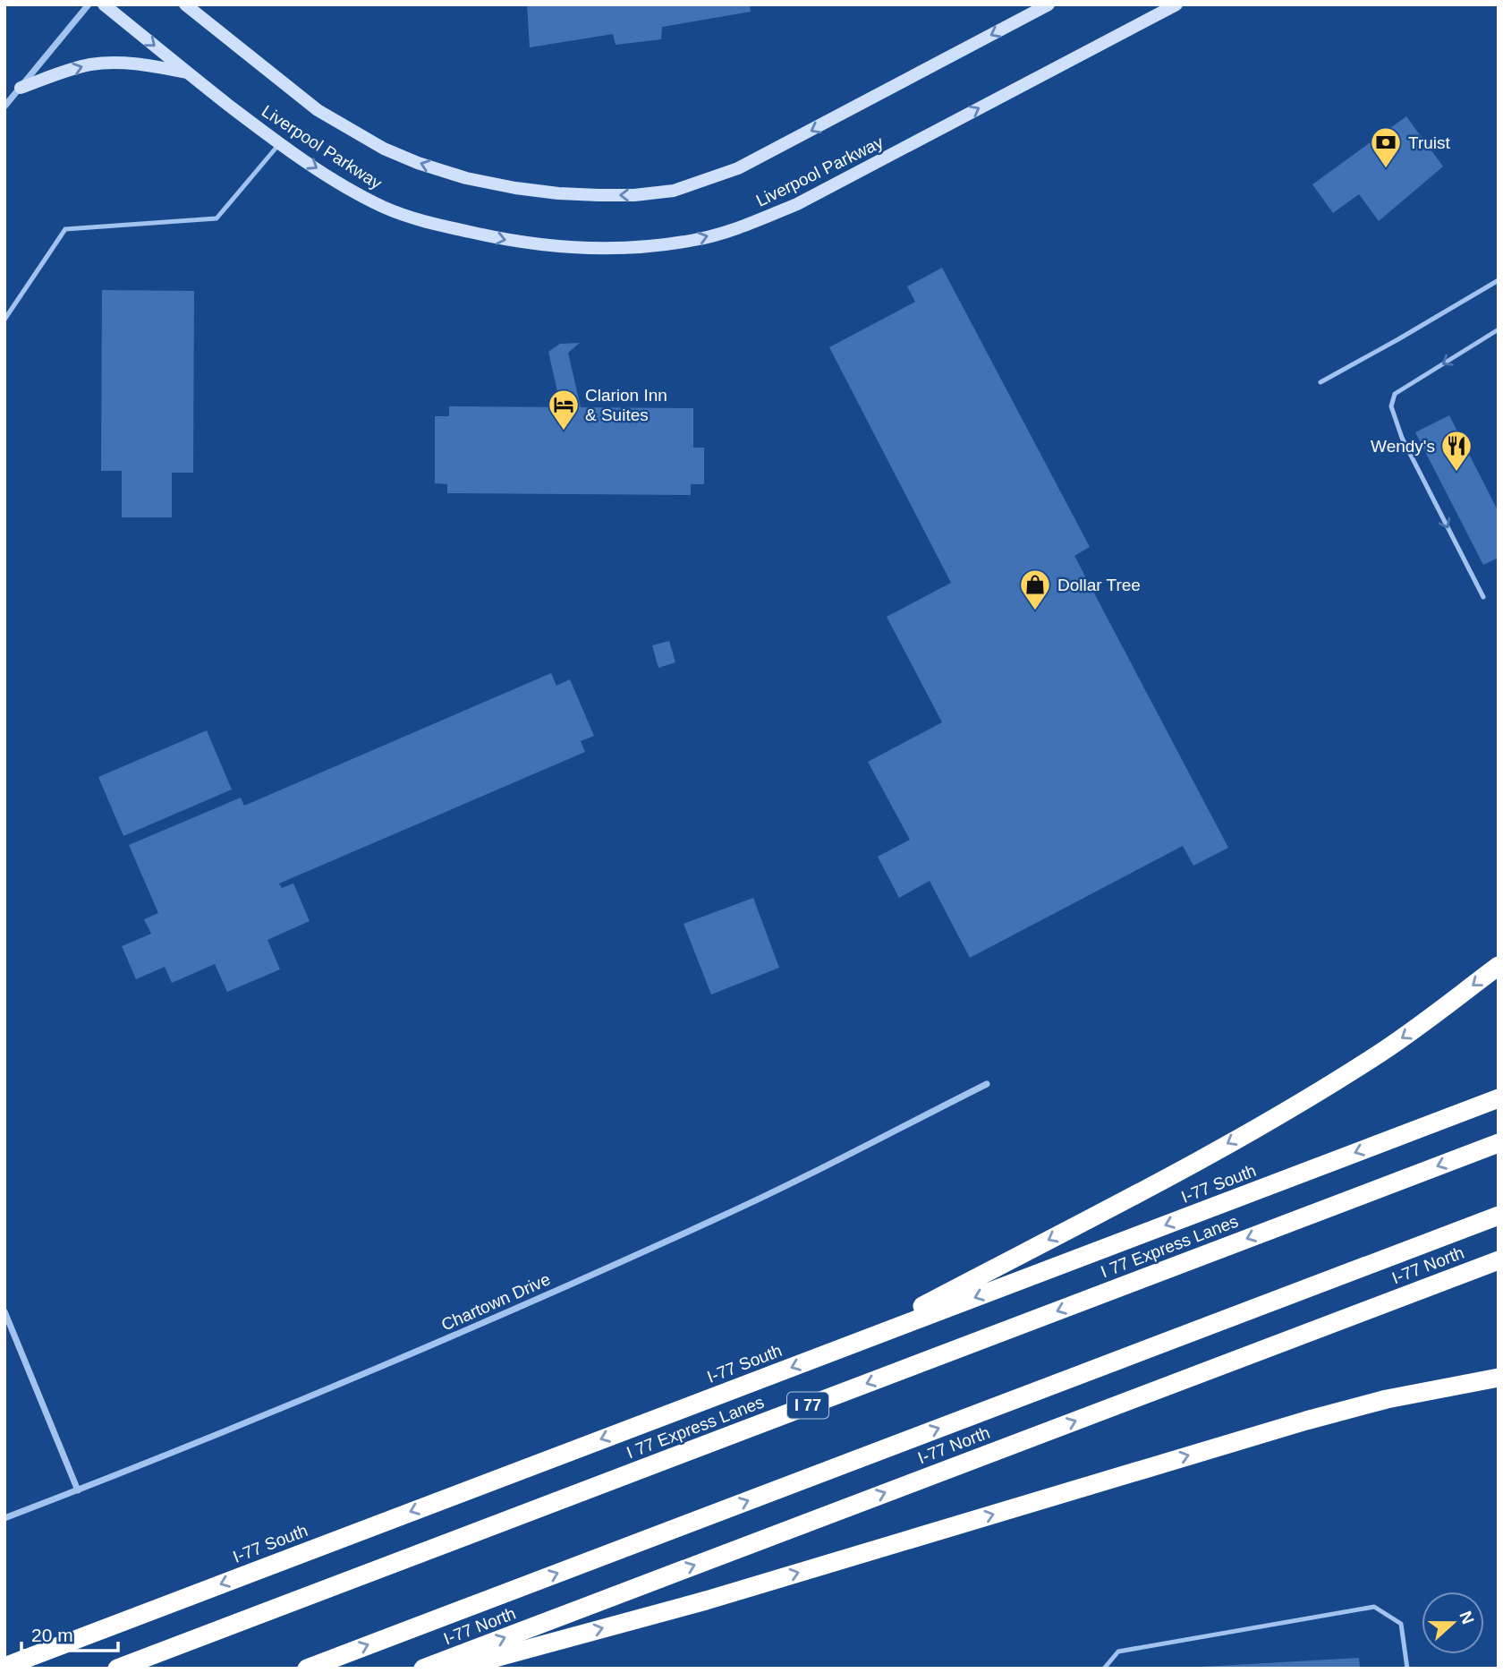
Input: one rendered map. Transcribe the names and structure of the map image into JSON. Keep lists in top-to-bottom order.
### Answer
{
  "streets": {
    "highway": [
      "I-77 South",
      "I 77 Express Lanes",
      "I-77 North",
      "I 77"
    ],
    "street": ["Liverpool Parkway", "Chartown Drive"]
  },
  "places": {
    "bank": ["Truist"],
    "hotel": ["Clarion Inn & Suites"],
    "restaurant": ["Wendy's"],
    "shop": ["Dollar Tree"]
  },
  "scale_bar": "20 m",
  "north": "right"
}
